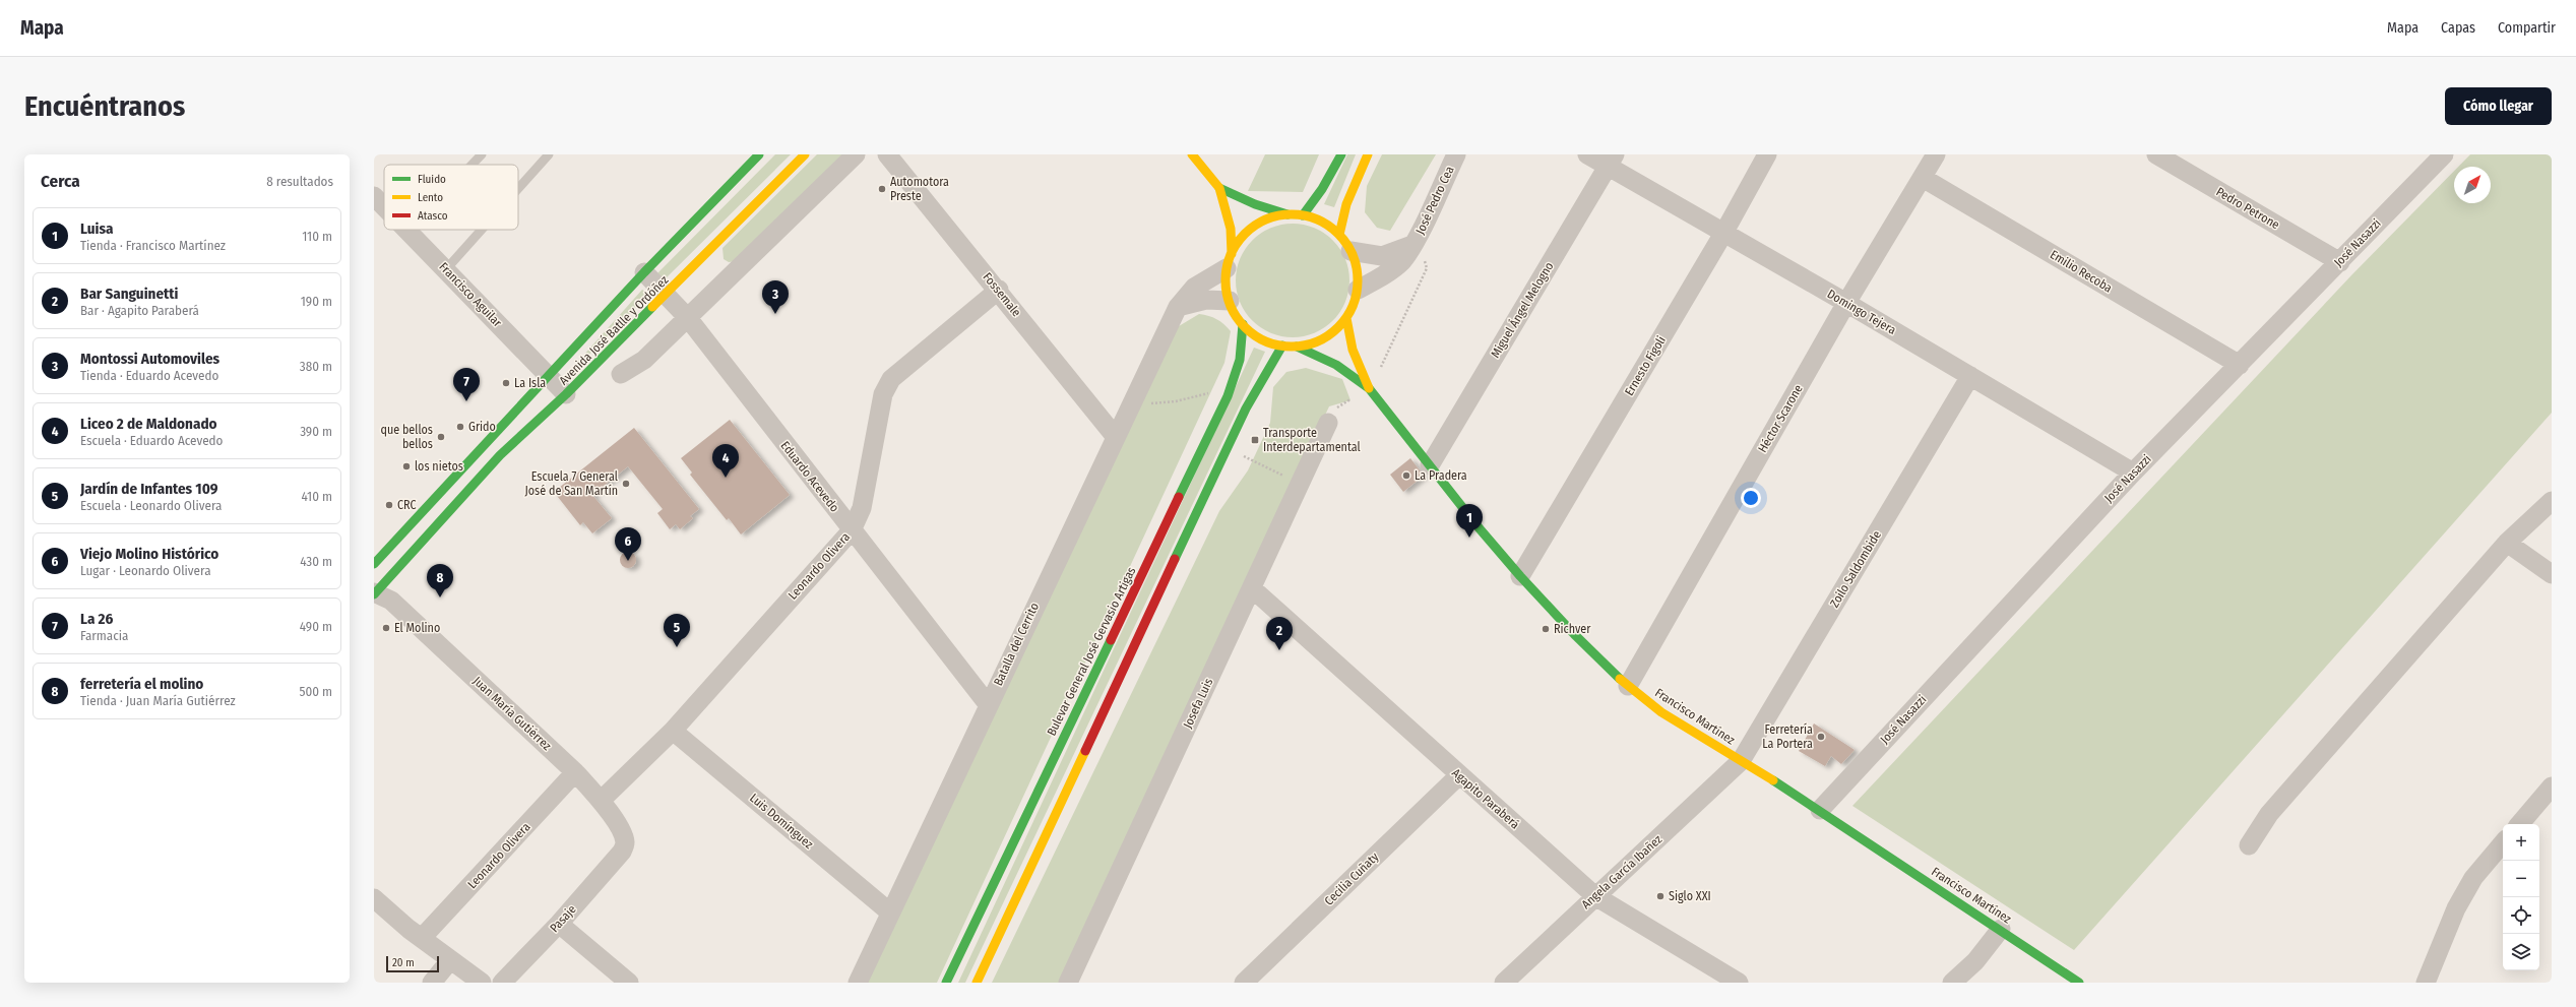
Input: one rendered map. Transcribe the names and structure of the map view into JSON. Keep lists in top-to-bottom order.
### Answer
{
  "streets": {
    "main road": ["Avenida José Batlle y Ordóñez", "Bulevar General José Gervasio Artigas", "Francisco Martínez"],
    "street": [
      "José Pedro Cea",
      "Pedro Petrone",
      "José Nasazzi",
      "Emilio Recoba",
      "Francisco Aguilar",
      "Fossemale",
      "Miguel Ángel Melogno",
      "Domingo Tejera",
      "Ernesto Figoli",
      "Héctor Scarone",
      "Eduardo Acevedo",
      "Leonardo Olivera",
      "Zoilo Saldombide",
      "Batalla del Cerrito",
      "Josefa Luis",
      "Juan María Gutiérrez",
      "Agapito Paraberá",
      "Luis Domínguez",
      "Angela García Ibañez",
      "Cecilia Cuñaty",
      "Pasaje"
    ]
  },
  "crossings": [
    ["José Pedro Cea", "Batalla del Cerrito"],
    ["José Pedro Cea", "Bulevar General José Gervasio Artigas"],
    ["José Pedro Cea", "Francisco Martínez"],
    ["Pedro Petrone", "José Nasazzi"],
    ["José Nasazzi", "Emilio Recoba"],
    ["José Nasazzi", "Domingo Tejera"],
    ["José Nasazzi", "Francisco Martínez"],
    ["Emilio Recoba", "Héctor Scarone"],
    ["Francisco Aguilar", "Avenida José Batlle y Ordóñez"],
    ["Fossemale", "Leonardo Olivera"],
    ["Fossemale", "Batalla del Cerrito"],
    ["Miguel Ángel Melogno", "Domingo Tejera"],
    ["Miguel Ángel Melogno", "Francisco Martínez"],
    ["Domingo Tejera", "Ernesto Figoli"],
    ["Domingo Tejera", "Héctor Scarone"],
    ["Domingo Tejera", "Zoilo Saldombide"],
    ["Avenida José Batlle y Ordóñez", "Eduardo Acevedo"],
    ["Avenida José Batlle y Ordóñez", "Juan María Gutiérrez"],
    ["Ernesto Figoli", "Francisco Martínez"],
    ["Héctor Scarone", "Francisco Martínez"],
    ["Eduardo Acevedo", "Leonardo Olivera"],
    ["Eduardo Acevedo", "Batalla del Cerrito"],
    ["Leonardo Olivera", "Juan María Gutiérrez"],
    ["Leonardo Olivera", "Luis Domínguez"],
    ["Zoilo Saldombide", "Francisco Martínez"],
    ["Zoilo Saldombide", "Angela García Ibañez"],
    ["Batalla del Cerrito", "Bulevar General José Gervasio Artigas"],
    ["Batalla del Cerrito", "Francisco Martínez"],
    ["Batalla del Cerrito", "Luis Domínguez"],
    ["Bulevar General José Gervasio Artigas", "Francisco Martínez"],
    ["Josefa Luis", "Agapito Paraberá"],
    ["Juan María Gutiérrez", "Pasaje"],
    ["Francisco Martínez", "Angela García Ibañez"],
    ["Agapito Paraberá", "Angela García Ibañez"],
    ["Agapito Paraberá", "Cecilia Cuñaty"]
  ],
  "places": {
    "other": [
      "Automotora Preste",
      "La Isla",
      "Grido",
      "que bellos bellos",
      "los nietos",
      "La Pradera",
      "Escuela 7 General José de San Martín",
      "CRC",
      "El Molino",
      "Richver",
      "Ferretería La Portera",
      "Siglo XXI"
    ],
    "transit": ["Transporte Interdepartamental"]
  },
  "legend": ["Fluido", "Lento", "Atasco"],
  "scale_bar": "20 m",
  "north": "top right",
  "page": {
    "header": "Mapa",
    "nav": ["Mapa", "Capas", "Compartir"],
    "buttons": "Cómo llegar",
    "title": "Encuéntranos",
    "heading": ["Cerca", "8 resultados"],
    "list": [
      {
        "mark": "1",
        "name": "Luisa",
        "note": "Tienda · Francisco Martínez",
        "value": "110 m"
      },
      {
        "mark": "2",
        "name": "Bar Sanguinetti",
        "note": "Bar · Agapito Paraberá",
        "value": "190 m"
      },
      {
        "mark": "3",
        "name": "Montossi Automoviles",
        "note": "Tienda · Eduardo Acevedo",
        "value": "380 m"
      },
      {
        "mark": "4",
        "name": "Liceo 2 de Maldonado",
        "note": "Escuela · Eduardo Acevedo",
        "value": "390 m"
      },
      {
        "mark": "5",
        "name": "Jardín de Infantes 109",
        "note": "Escuela · Leonardo Olivera",
        "value": "410 m"
      },
      {
        "mark": "6",
        "name": "Viejo Molino Histórico",
        "note": "Lugar · Leonardo Olivera",
        "value": "430 m"
      },
      {
        "mark": "7",
        "name": "La 26",
        "note": "Farmacia",
        "value": "490 m"
      },
      {
        "mark": "8",
        "name": "ferretería el molino",
        "note": "Tienda · Juan María Gutiérrez",
        "value": "500 m"
      }
    ],
    "pins": [
      "3",
      "7",
      "4",
      "1",
      "6",
      "8",
      "5",
      "2"
    ],
    "map_buttons": ["+", "−"],
    "scale": "20 m"
  }
}
